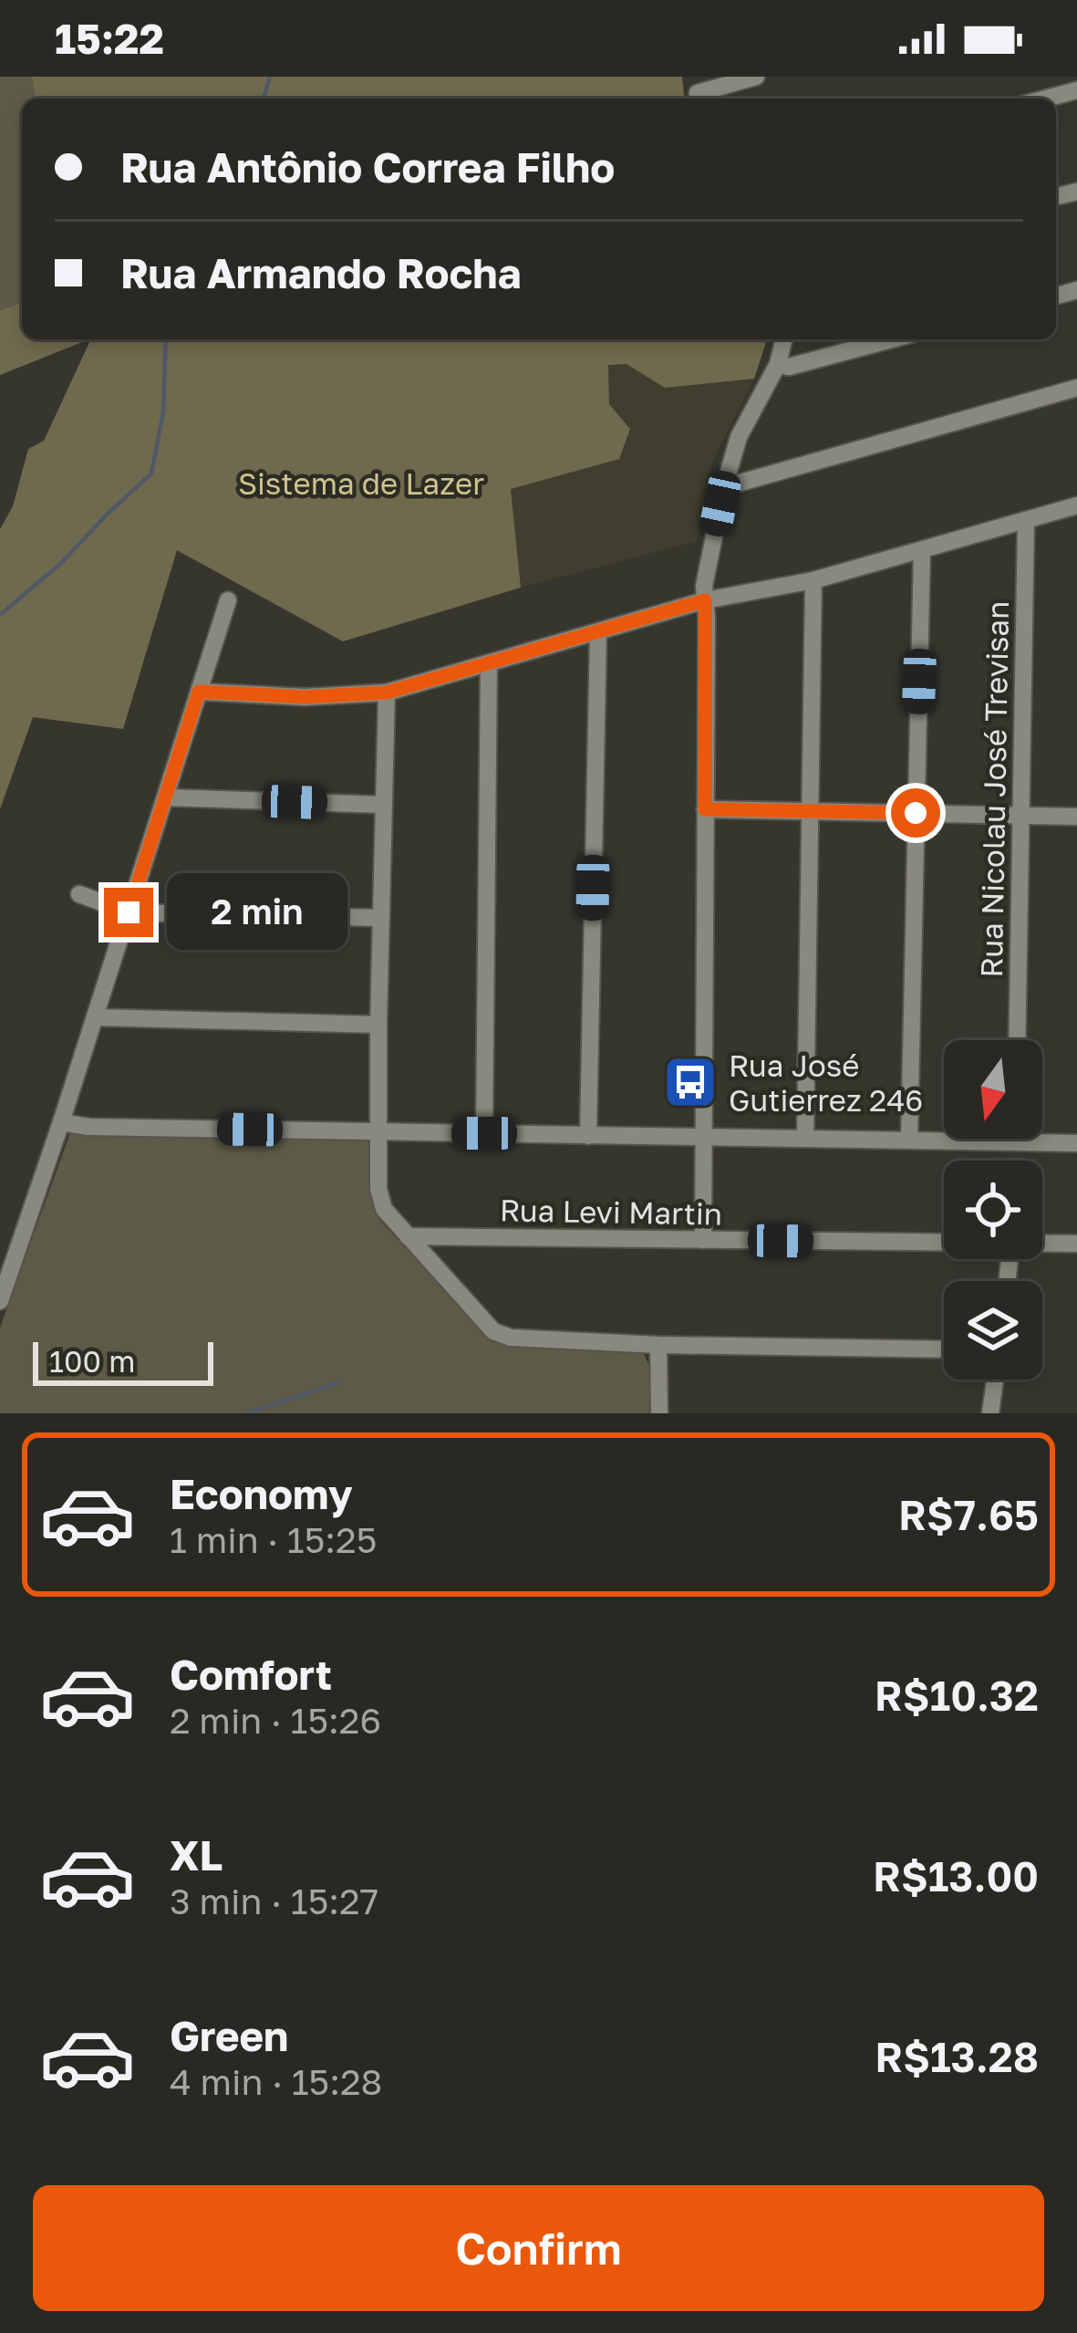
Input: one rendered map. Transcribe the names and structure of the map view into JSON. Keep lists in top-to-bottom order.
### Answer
{
  "streets": {
    "street": ["Rua Nicolau José Trevisan", "Rua Levi Martin"]
  },
  "parks": ["Sistema de Lazer"],
  "places": {
    "bus stop": ["Rua José Gutierrez 246"]
  },
  "scale_bar": "100 m",
  "north": "bottom",
  "page": {
    "status": "15:22",
    "banner": ["Rua Antônio Correa Filho", "Rua Armando Rocha"],
    "bubble": "2 min",
    "scale": "100 m",
    "list": [
      {
        "name": "Economy",
        "note": "1 min · 15:25",
        "value": "R$7.65"
      },
      {
        "name": "Comfort",
        "note": "2 min · 15:26",
        "value": "R$10.32"
      },
      {
        "name": "XL",
        "note": "3 min · 15:27",
        "value": "R$13.00"
      },
      {
        "name": "Green",
        "note": "4 min · 15:28",
        "value": "R$13.28"
      }
    ],
    "buttons": "Confirm"
  }
}
